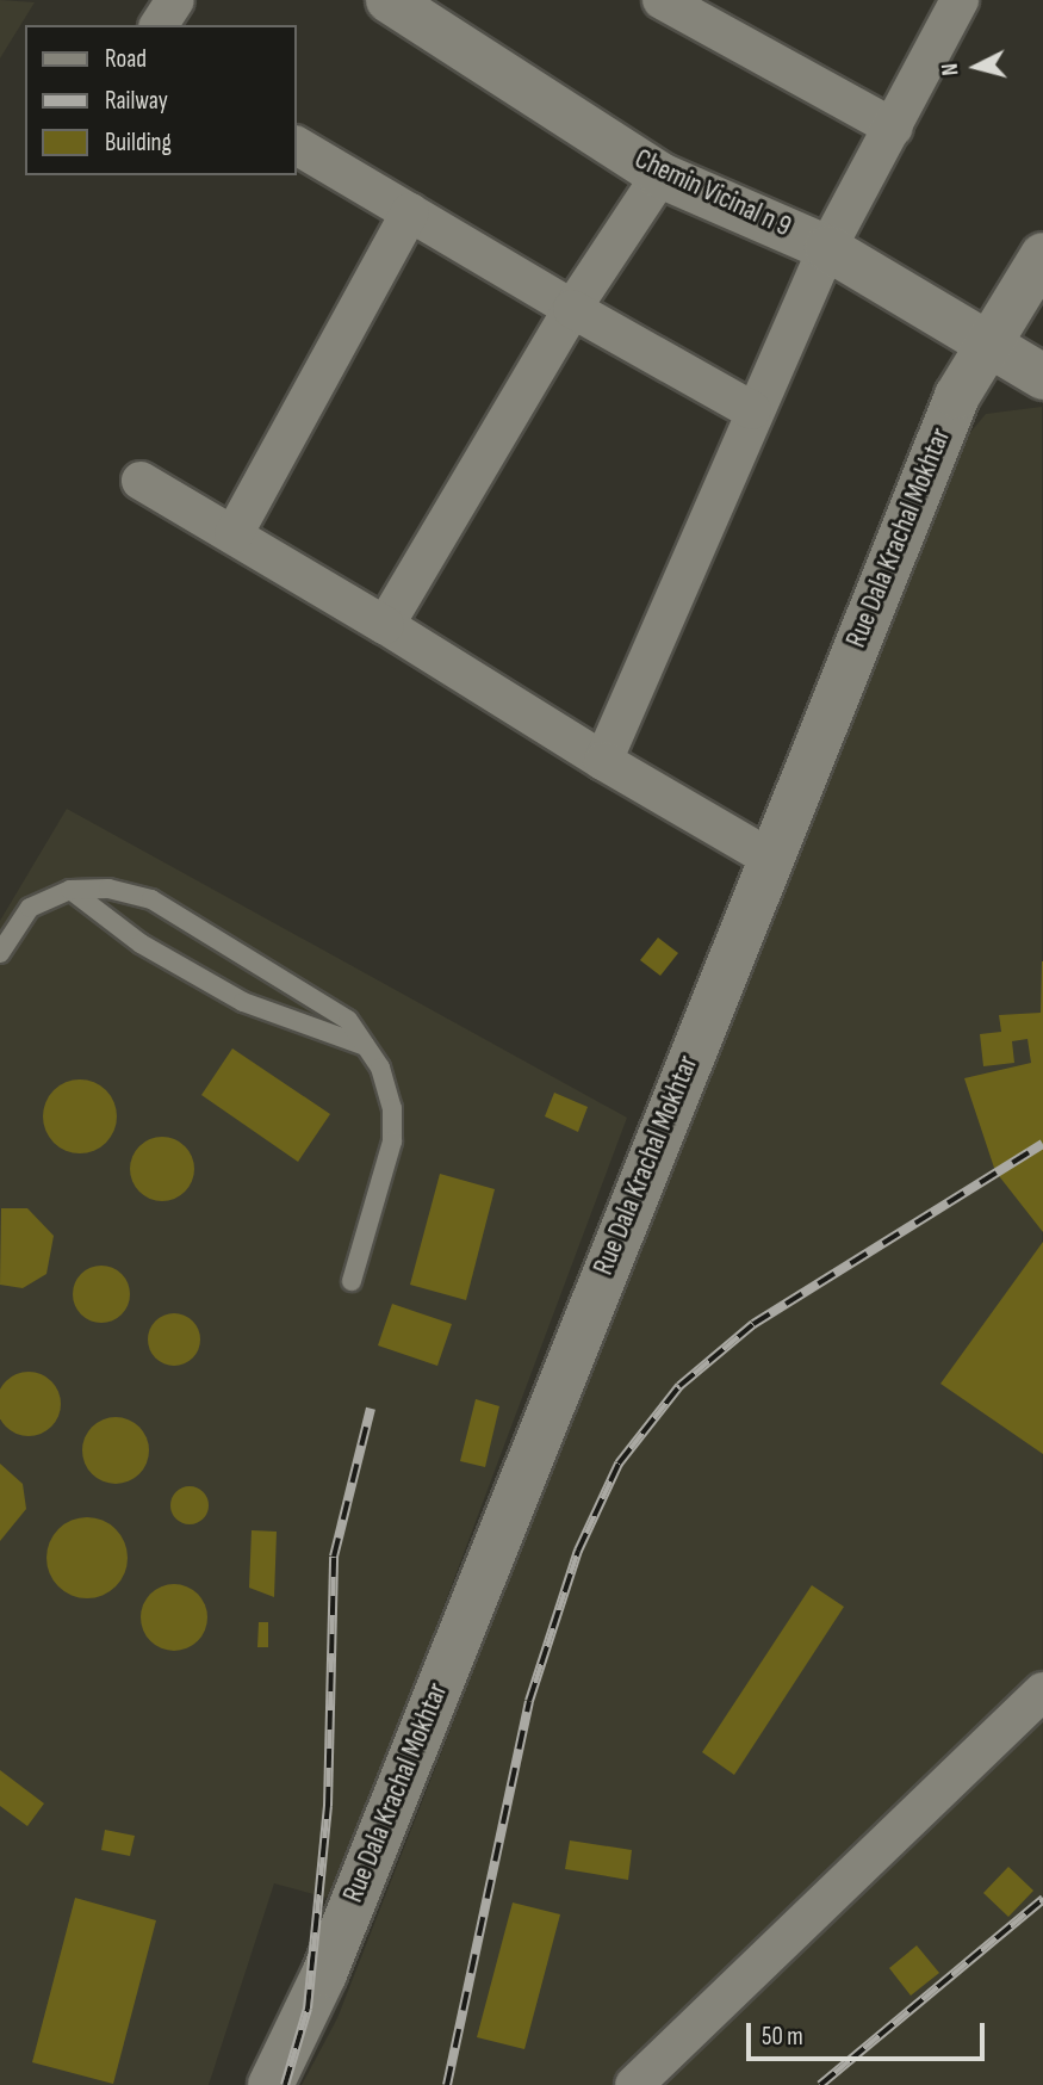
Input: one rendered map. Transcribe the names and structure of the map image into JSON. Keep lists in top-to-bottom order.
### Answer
{
  "streets": {
    "street": ["Chemin Vicinal n 9", "Rue Dala Krachal Mokhtar"]
  },
  "crossings": [
    ["Chemin Vicinal n 9", "Rue Dala Krachal Mokhtar"]
  ],
  "legend": ["Road", "Railway", "Building"],
  "scale_bar": "50 m",
  "north": "left"
}
